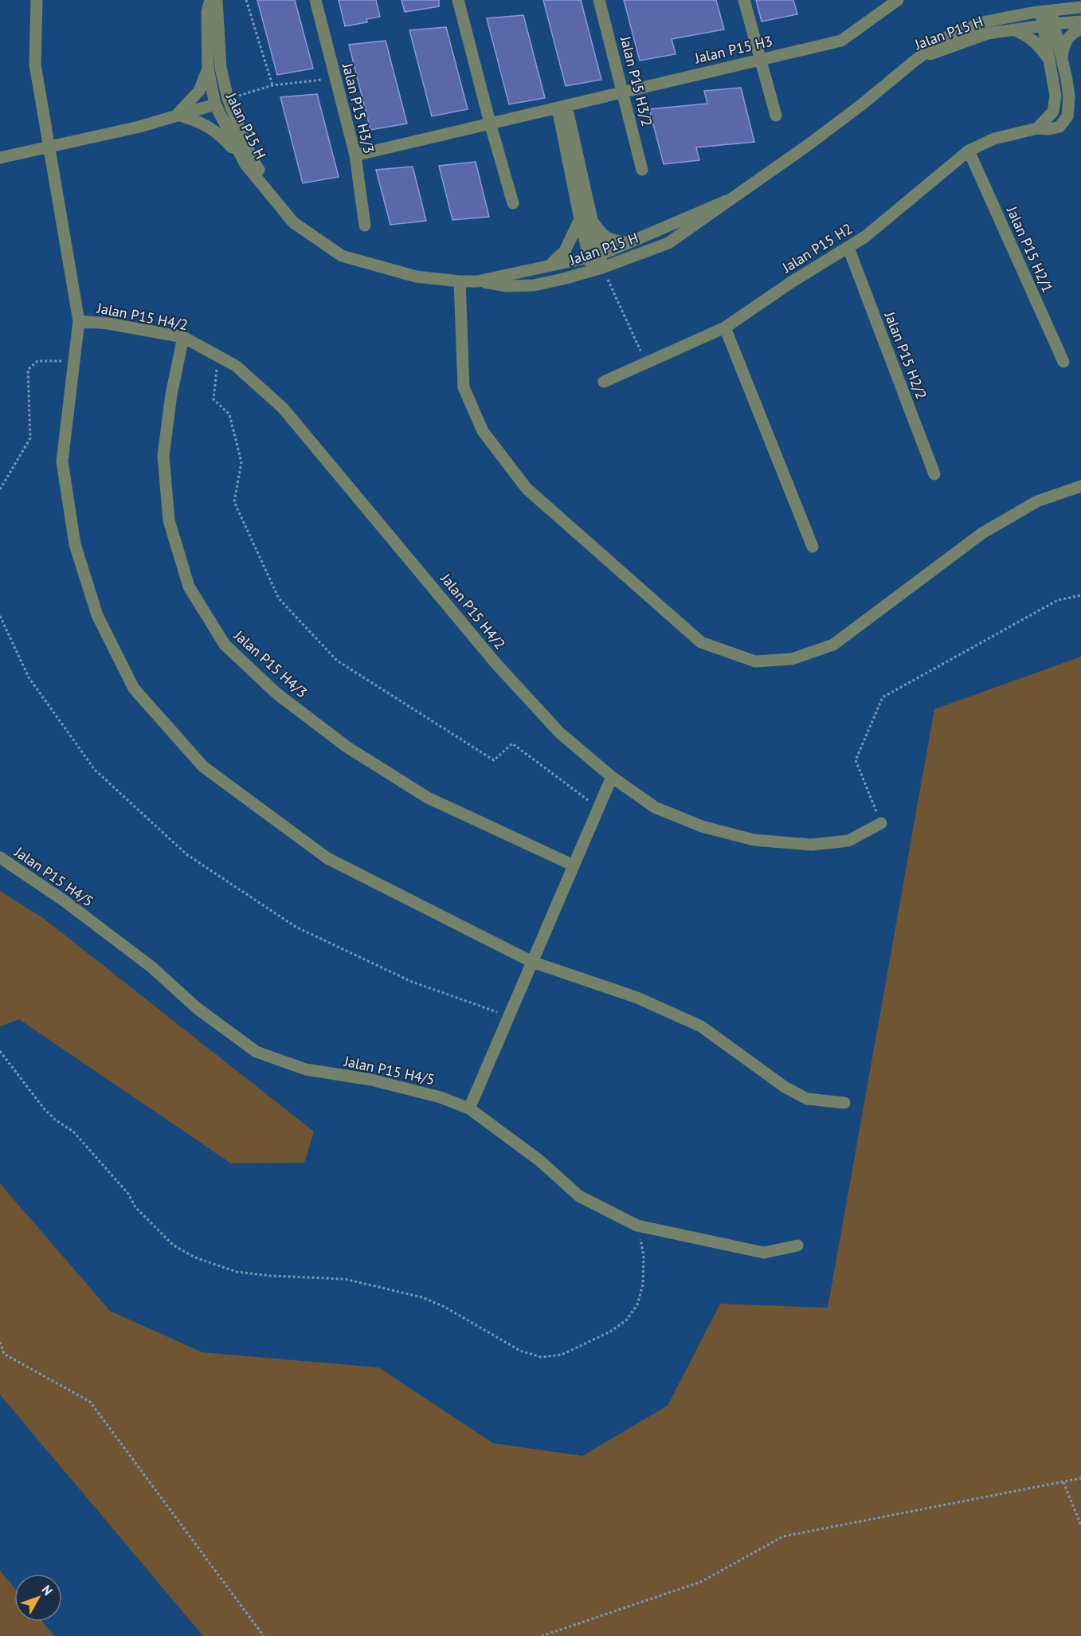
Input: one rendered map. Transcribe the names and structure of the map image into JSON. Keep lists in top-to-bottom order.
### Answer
{
  "streets": {
    "street": [
      "Jalan P15 H",
      "Jalan P15 H3",
      "Jalan P15 H3/2",
      "Jalan P15 H3/3",
      "Jalan P15 H2",
      "Jalan P15 H2/1",
      "Jalan P15 H4/2",
      "Jalan P15 H2/2",
      "Jalan P15 H4/3",
      "Jalan P15 H4/5"
    ]
  },
  "crossings": [
    ["Jalan P15 H", "Jalan P15 H2"],
    ["Jalan P15 H3", "Jalan P15 H3/2"],
    ["Jalan P15 H3", "Jalan P15 H3/3"],
    ["Jalan P15 H2", "Jalan P15 H2/1"],
    ["Jalan P15 H2", "Jalan P15 H2/2"],
    ["Jalan P15 H4/2", "Jalan P15 H4/3"]
  ],
  "north": "top right"
}
